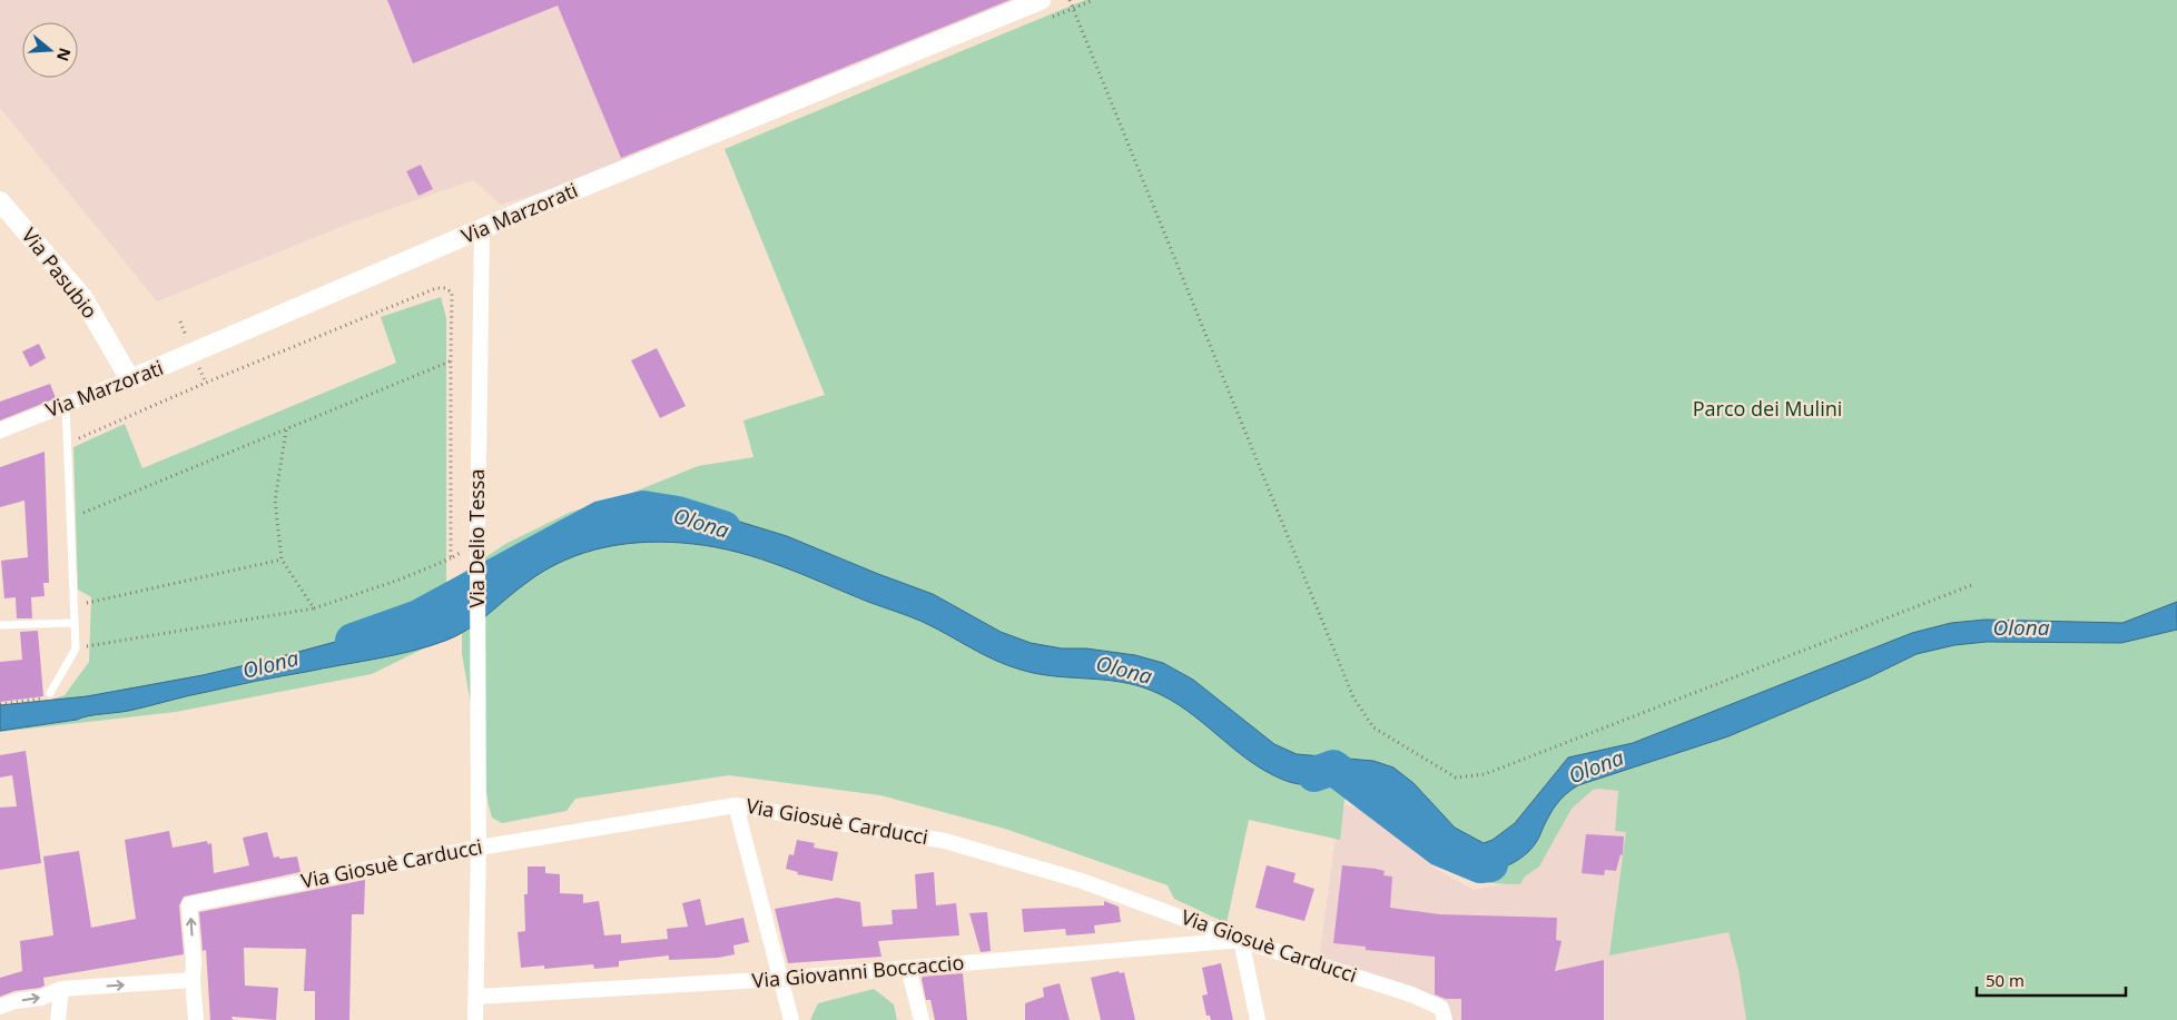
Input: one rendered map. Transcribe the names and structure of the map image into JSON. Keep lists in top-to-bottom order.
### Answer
{
  "streets": {
    "street": [
      "Via Marzorati",
      "Via Pasubio",
      "Via Delio Tessa",
      "Via Giosuè Carducci",
      "Via Giovanni Boccaccio"
    ]
  },
  "crossings": [
    ["Via Marzorati", "Via Pasubio"],
    ["Via Marzorati", "Via Delio Tessa"],
    ["Via Delio Tessa", "Via Giosuè Carducci"],
    ["Via Delio Tessa", "Via Giovanni Boccaccio"],
    ["Via Giosuè Carducci", "Via Giovanni Boccaccio"]
  ],
  "water": ["Olona"],
  "parks": ["Parco dei Mulini"],
  "scale_bar": "50 m",
  "north": "right"
}
